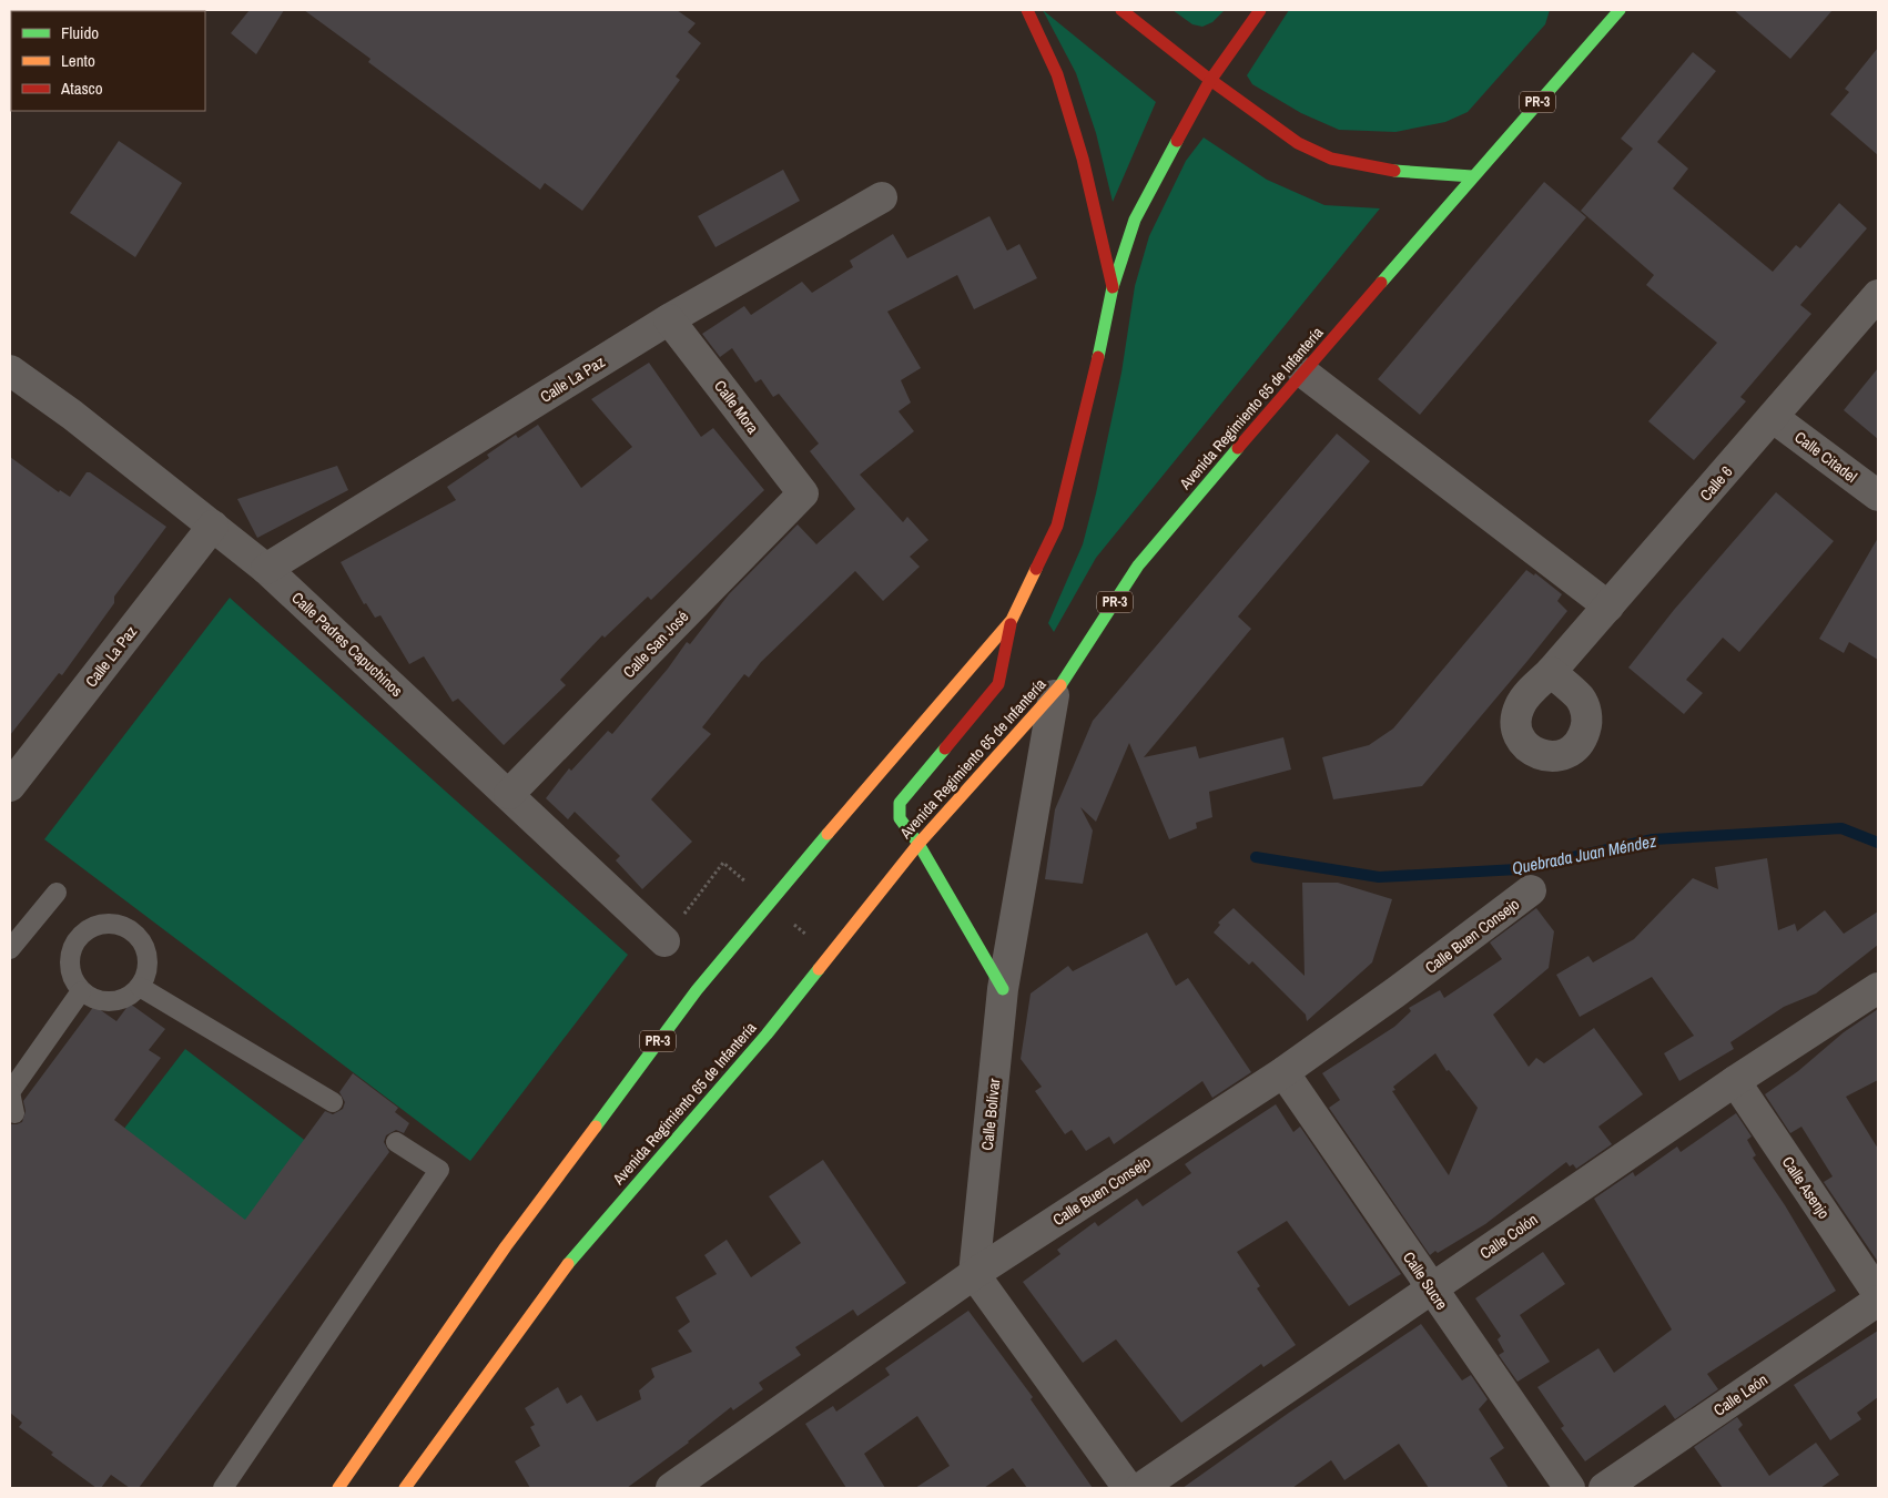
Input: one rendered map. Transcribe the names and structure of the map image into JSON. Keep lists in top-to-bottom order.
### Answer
{
  "streets": {
    "main road": ["PR-3", "Avenida Regimiento 65 de Infantería"],
    "street": [
      "Calle La Paz",
      "Calle Mora",
      "Calle Citadel",
      "Calle 6",
      "Calle Padres Capuchinos",
      "Calle San José",
      "Calle Buen Consejo",
      "Calle Bolívar",
      "Calle Asenjo",
      "Calle Colón",
      "Calle Sucre",
      "Calle León"
    ]
  },
  "crossings": [
    ["Calle La Paz", "Calle Mora"],
    ["Calle La Paz", "Calle Padres Capuchinos"],
    ["Calle Mora", "Calle San José"],
    ["Avenida Regimiento 65 de Infantería", "Calle Bolívar"],
    ["Calle Citadel", "Calle 6"],
    ["Calle Padres Capuchinos", "Calle San José"],
    ["Calle Buen Consejo", "Calle Bolívar"],
    ["Calle Buen Consejo", "Calle Sucre"],
    ["Calle Asenjo", "Calle Colón"],
    ["Calle Colón", "Calle Sucre"]
  ],
  "water": ["Quebrada Juan Méndez"],
  "legend": ["Fluido", "Lento", "Atasco"]
}
